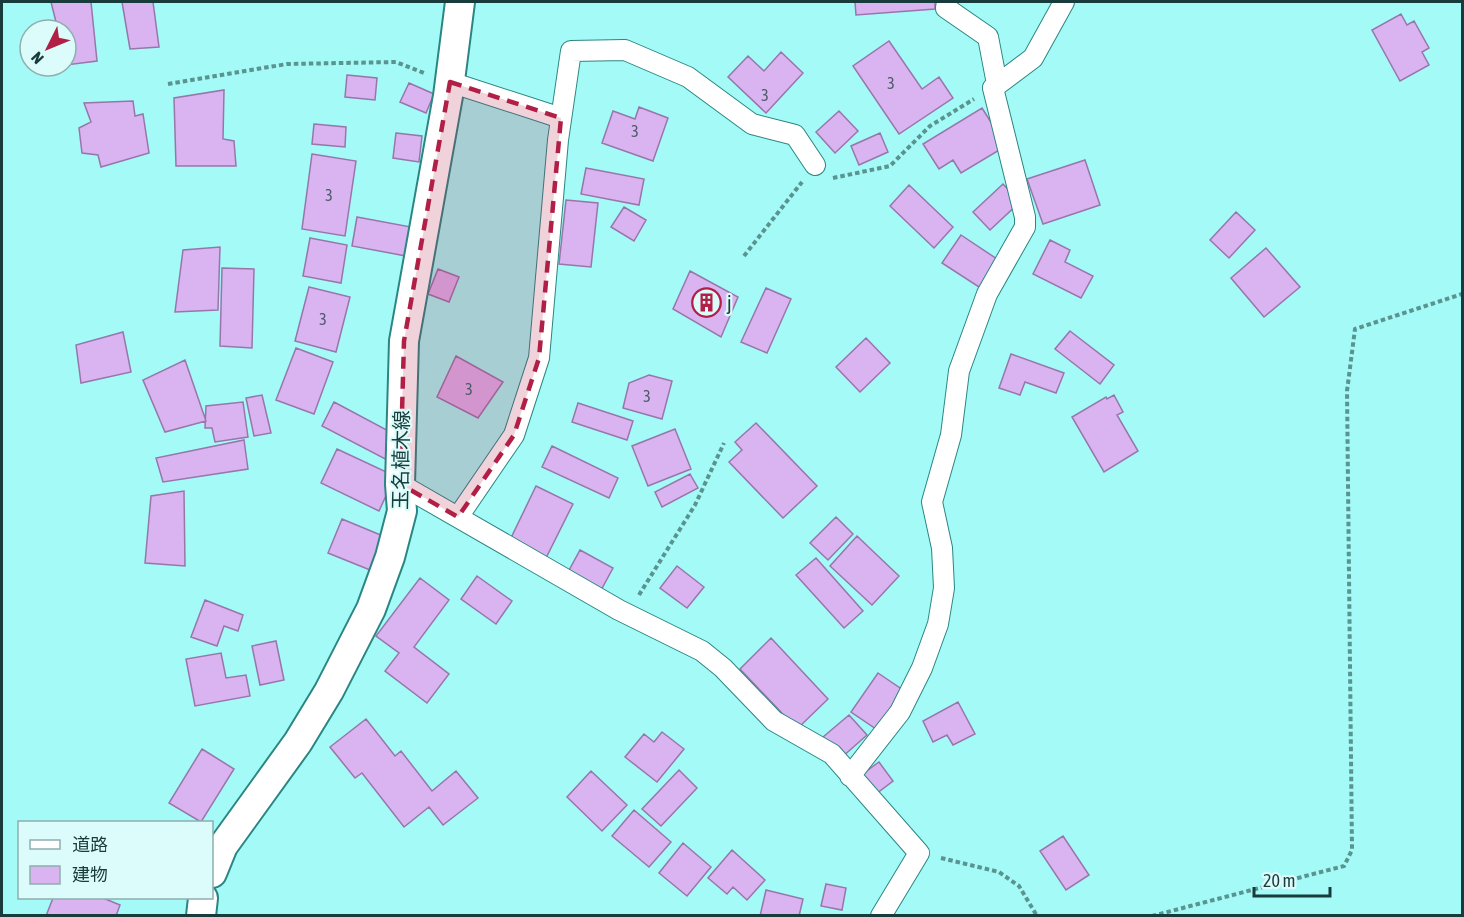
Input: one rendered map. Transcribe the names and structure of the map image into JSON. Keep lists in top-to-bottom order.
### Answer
{
  "streets": {
    "main road": ["玉名植木線"]
  },
  "places": {
    "building": ["j"]
  },
  "house_numbers": [
    "3",
    "3",
    "3",
    "3",
    "3",
    "3",
    "3"
  ],
  "legend": ["道路", "建物"],
  "scale_bar": "20 m",
  "north": "bottom left"
}
